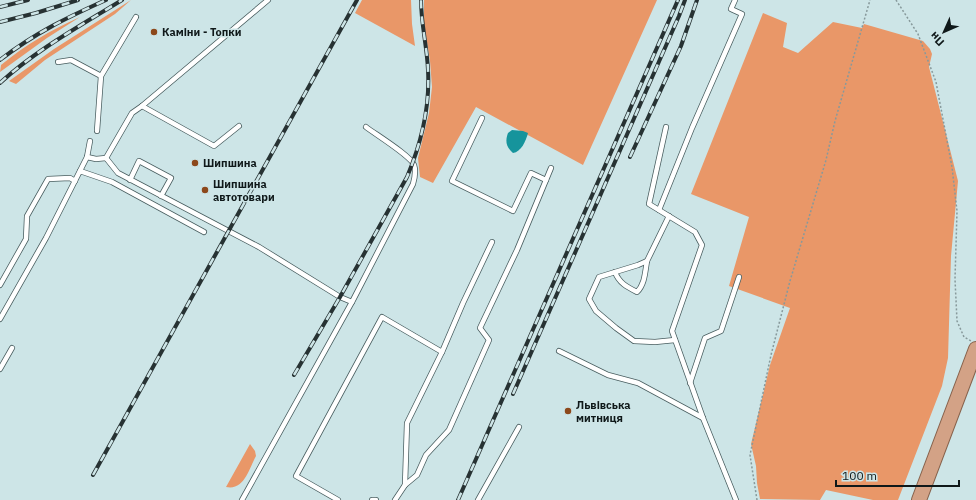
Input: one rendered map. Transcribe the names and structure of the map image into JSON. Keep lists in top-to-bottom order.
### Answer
{
  "places": [
    "Каміни - Топки",
    "Шипшина",
    "Шипшина автотовари",
    "Львівська митниця"
  ],
  "scale_bar": "100 m",
  "north": "bottom left"
}
